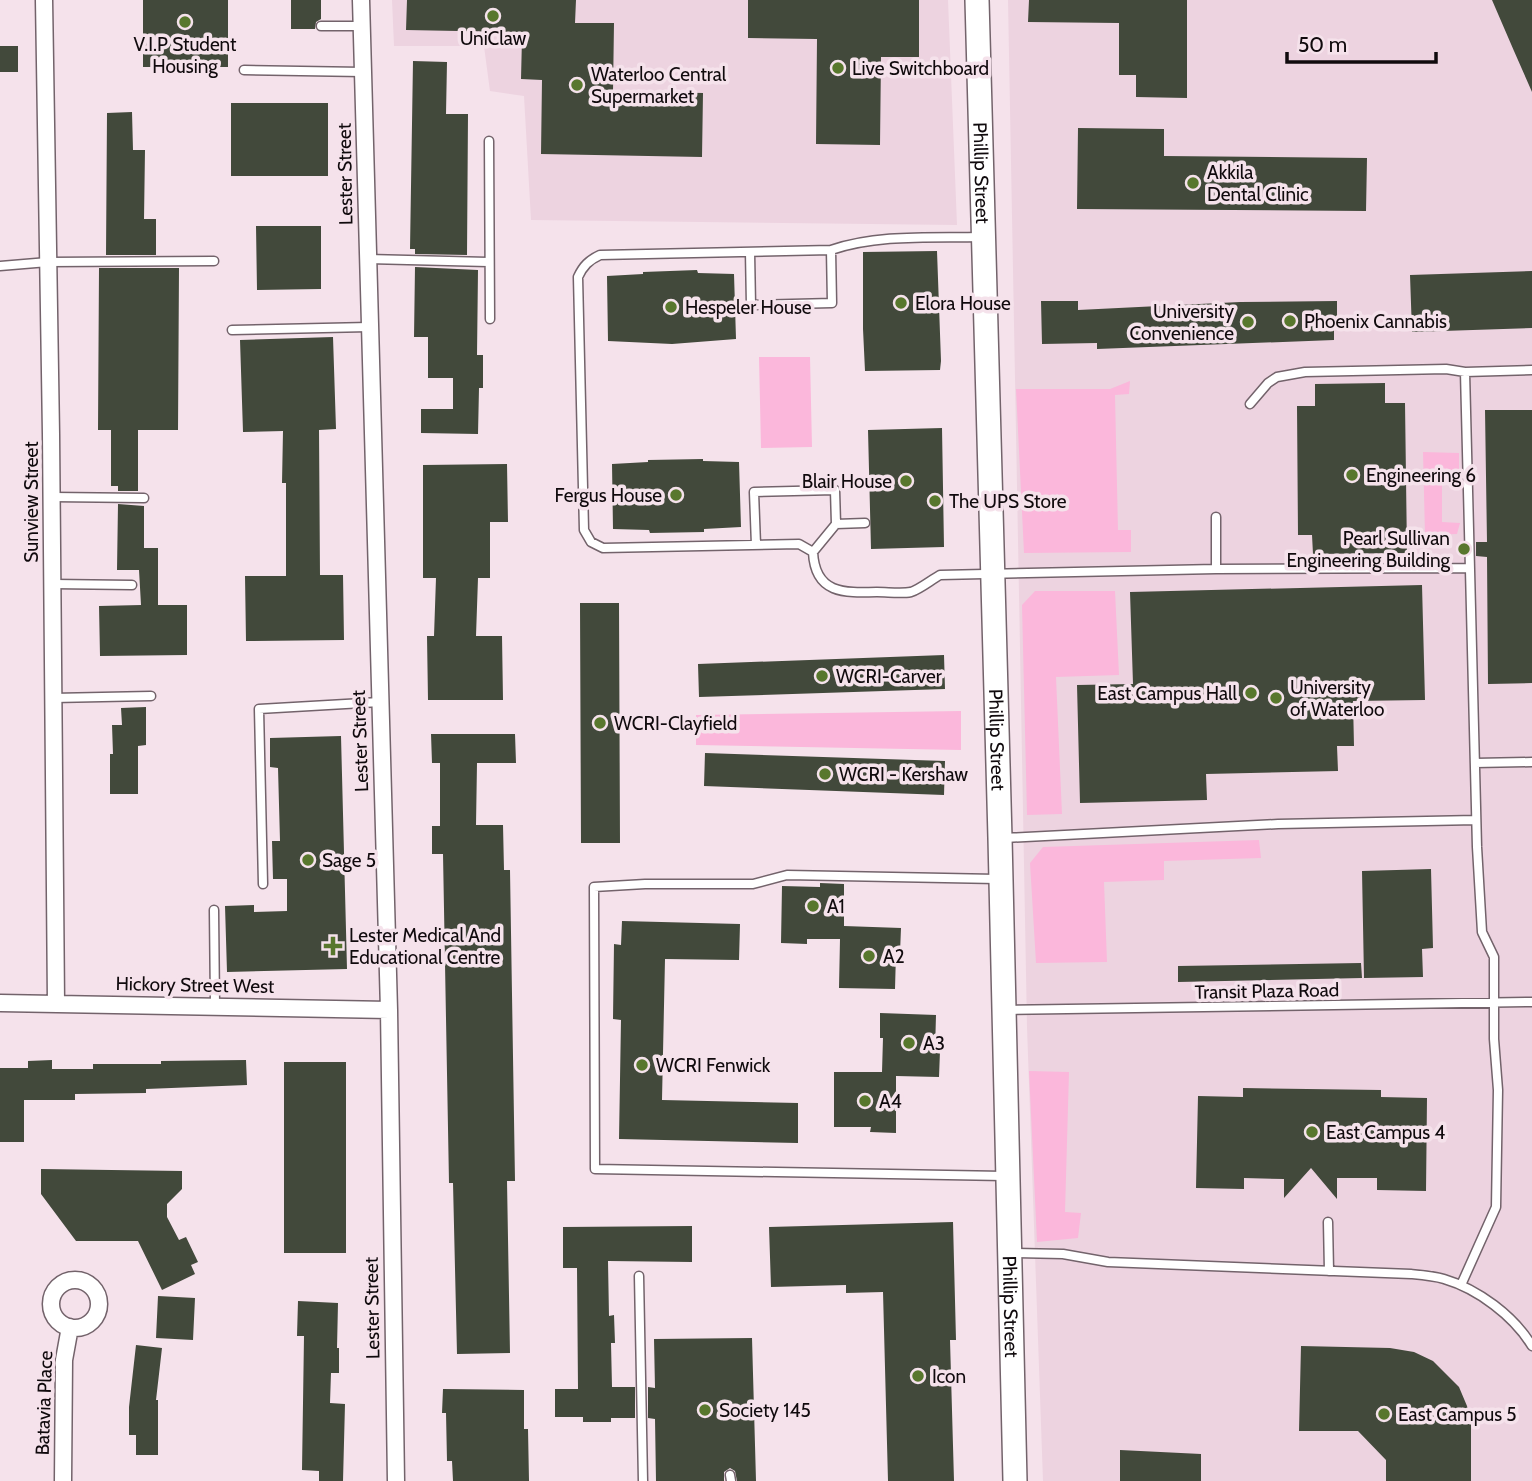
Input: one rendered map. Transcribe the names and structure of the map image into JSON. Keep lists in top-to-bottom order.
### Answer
{
  "streets": {
    "street": [
      "Lester Street",
      "Phillip Street",
      "Sunview Street",
      "Hickory Street West",
      "Batavia Place"
    ],
    "lane": ["Transit Plaza Road"]
  },
  "crossings": [
    ["Lester Street", "Hickory Street West"],
    ["Phillip Street", "Transit Plaza Road"],
    ["Sunview Street", "Hickory Street West"]
  ],
  "places": {
    "other": [
      "UniClaw",
      "V.I.P Student Housing",
      "Live Switchboard",
      "Waterloo Central Supermarket",
      "Akkila Dental Clinic",
      "Elora House",
      "Hespeler House",
      "Phoenix Cannabis",
      "University Convenience",
      "Engineering 6",
      "Blair House",
      "Fergus House",
      "The UPS Store",
      "Pearl Sullivan Engineering Building",
      "WCRI-Carver",
      "East Campus Hall",
      "University of Waterloo",
      "WCRI-Clayfield",
      "WCRI - Kershaw",
      "Sage 5",
      "A1",
      "A2",
      "A3",
      "WCRI Fenwick",
      "A4",
      "East Campus 4",
      "Icon",
      "Society 145",
      "East Campus 5"
    ],
    "health": ["Lester Medical And Educational Centre"]
  },
  "scale_bar": "50 m"
}
